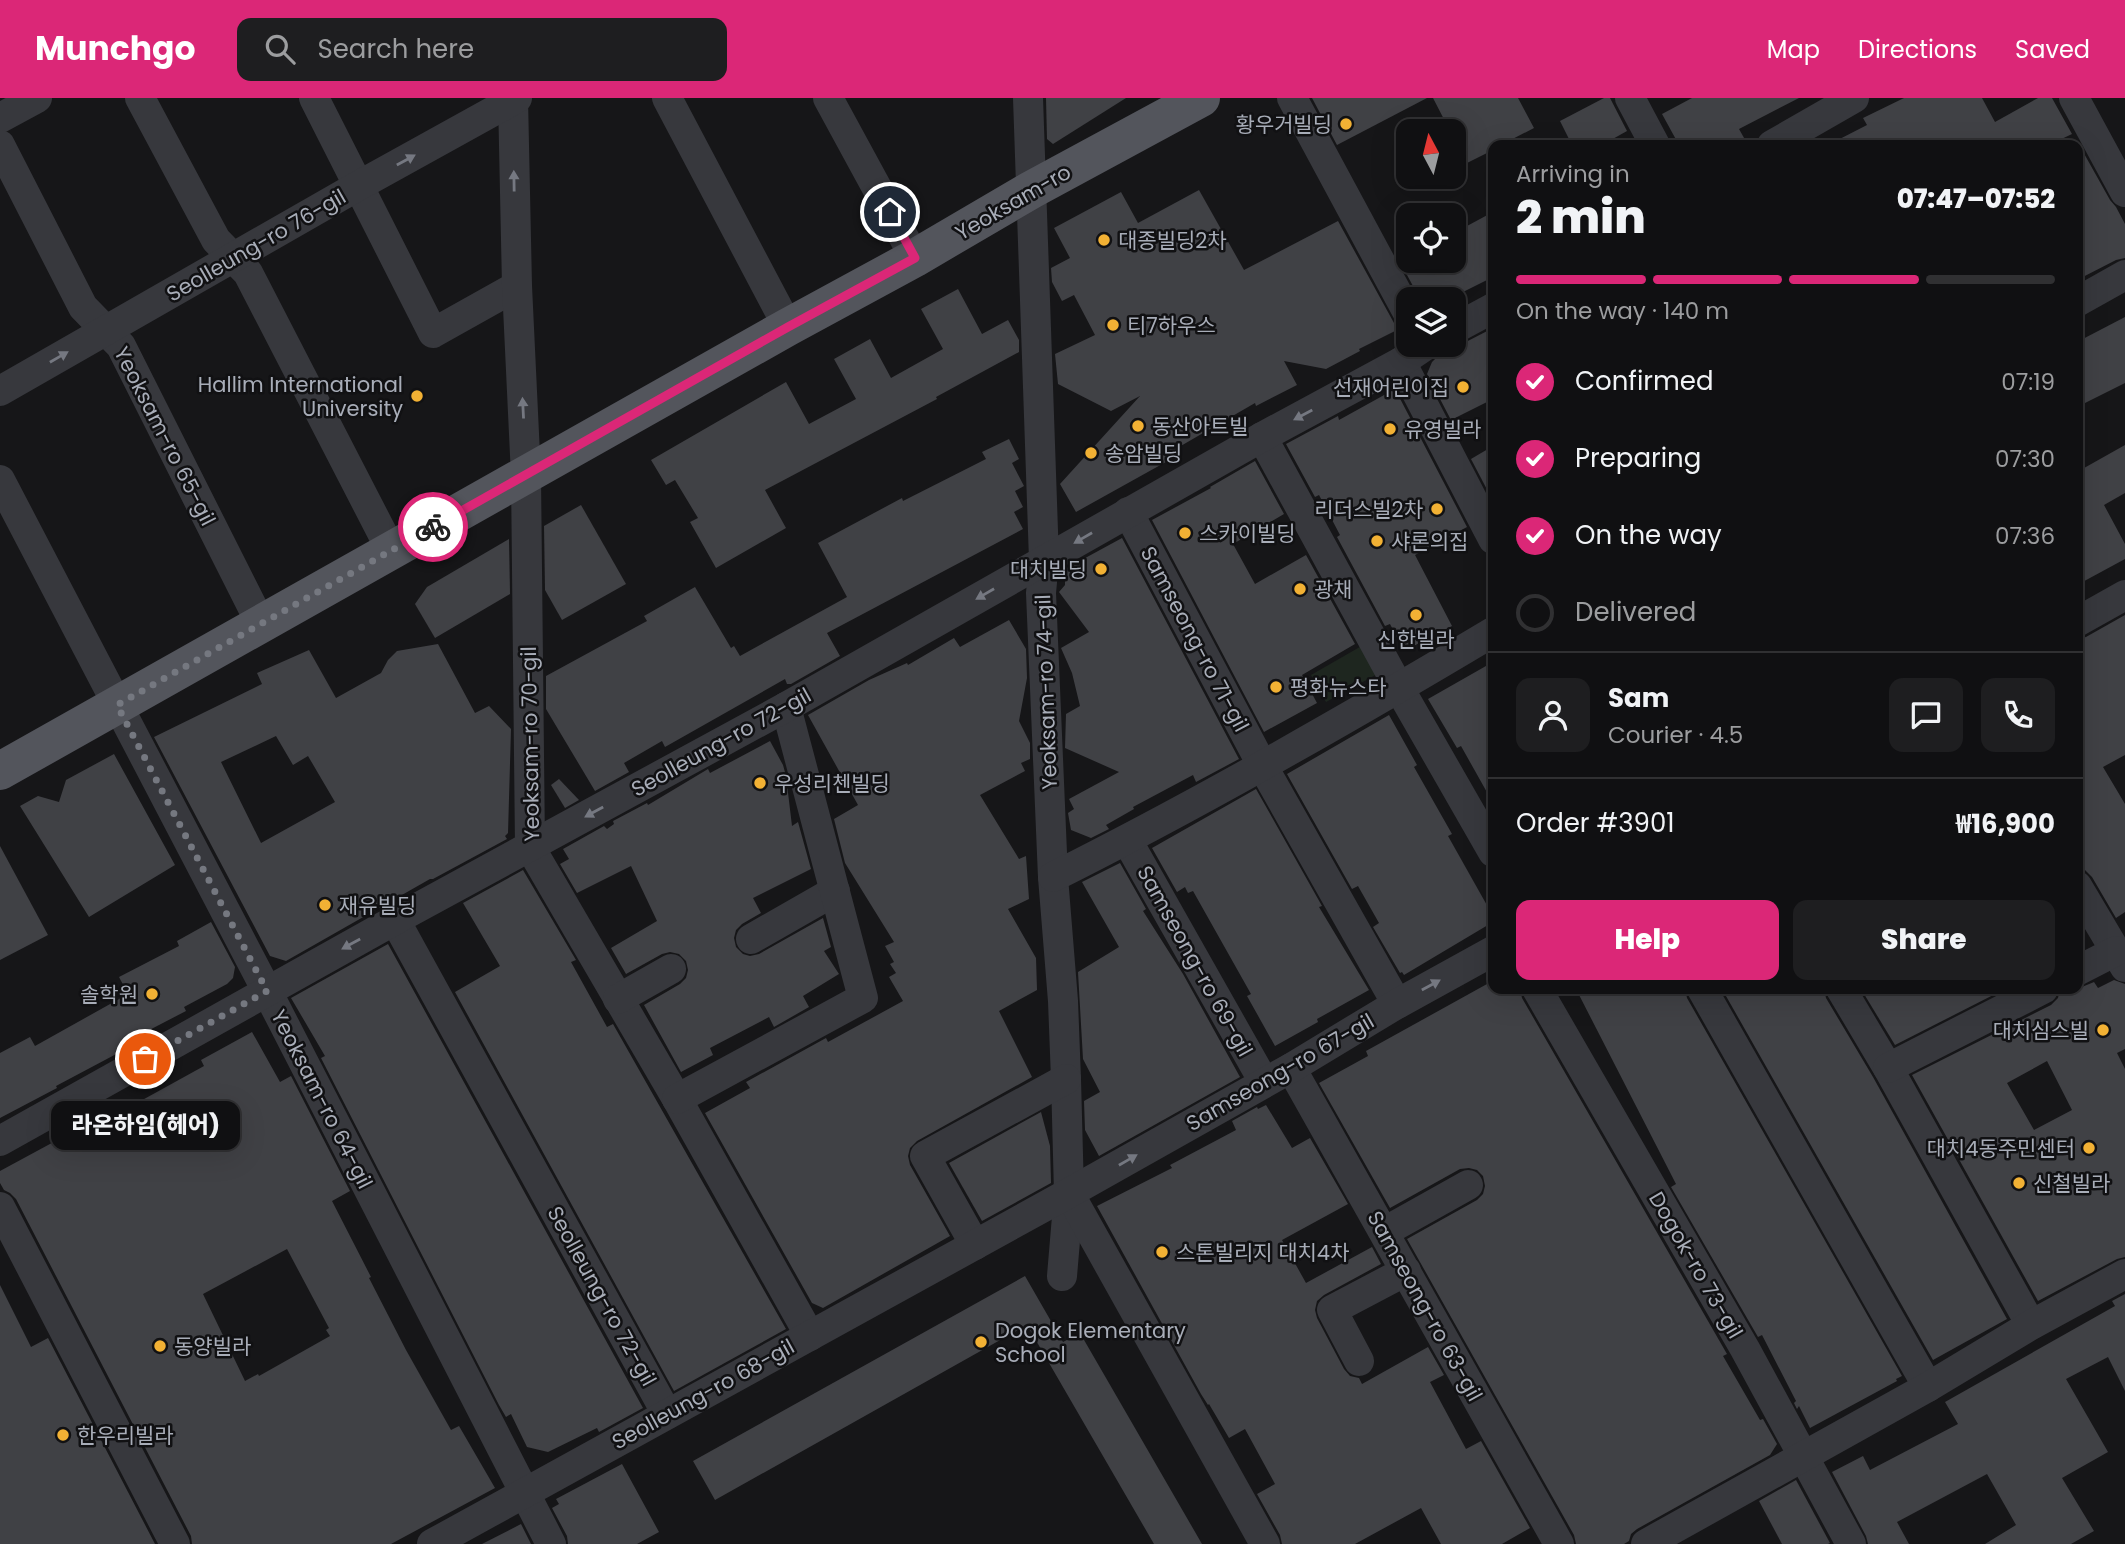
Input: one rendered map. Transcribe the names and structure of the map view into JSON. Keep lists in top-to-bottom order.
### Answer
{
  "streets": {
    "main road": ["Yeoksam-ro"],
    "street": [
      "Seolleung-ro 76-gil",
      "Yeoksam-ro 65-gil",
      "Samseong-ro 71-gil",
      "Yeoksam-ro 74-gil",
      "Seolleung-ro 72-gil",
      "Yeoksam-ro 70-gil",
      "Samseong-ro 69-gil",
      "Samseong-ro 67-gil",
      "Yeoksam-ro 64-gil",
      "Dogok-ro 73-gil",
      "Samseong-ro 63-gil",
      "Seolleung-ro 68-gil"
    ]
  },
  "crossings": [
    ["Yeoksam-ro", "Yeoksam-ro 65-gil"],
    ["Yeoksam-ro", "Yeoksam-ro 74-gil"],
    ["Yeoksam-ro", "Yeoksam-ro 70-gil"],
    ["Yeoksam-ro", "Yeoksam-ro 64-gil"],
    ["Seolleung-ro 76-gil", "Yeoksam-ro 65-gil"],
    ["Seolleung-ro 76-gil", "Yeoksam-ro 70-gil"],
    ["Yeoksam-ro 74-gil", "Seolleung-ro 72-gil"],
    ["Yeoksam-ro 74-gil", "Samseong-ro 67-gil"],
    ["Yeoksam-ro 74-gil", "Seolleung-ro 68-gil"],
    ["Seolleung-ro 72-gil", "Yeoksam-ro 70-gil"],
    ["Seolleung-ro 72-gil", "Yeoksam-ro 64-gil"],
    ["Seolleung-ro 72-gil", "Seolleung-ro 68-gil"],
    ["Yeoksam-ro 70-gil", "Seolleung-ro 68-gil"],
    ["Samseong-ro 69-gil", "Samseong-ro 67-gil"],
    ["Samseong-ro 67-gil", "Samseong-ro 63-gil"],
    ["Samseong-ro 67-gil", "Seolleung-ro 68-gil"],
    ["Yeoksam-ro 64-gil", "Seolleung-ro 68-gil"]
  ],
  "one_way": ["Seolleung-ro 76-gil", "Seolleung-ro 72-gil", "Samseong-ro 67-gil"],
  "places": [
    "황우거빌딩",
    "대종빌딩2차",
    "티7하우스",
    "선재어린이집",
    "Hallim International University",
    "동산아트빌",
    "유영빌라",
    "송암빌딩",
    "리더스빌2차",
    "스카이빌딩",
    "샤론의집",
    "대치빌딩",
    "광채",
    "신한빌라",
    "평화뉴스타",
    "우성리첸빌딩",
    "재유빌딩",
    "솔학원",
    "대치심스빌",
    "라온하임(헤어)",
    "대치4동주민센터",
    "신철빌라",
    "스톤빌리지 대치4차",
    "Dogok Elementary School",
    "동양빌라",
    "한우리빌라"
  ],
  "north": "top",
  "page": {
    "header": "Munchgo",
    "search": "Search here",
    "nav": ["Map", "Directions", "Saved"],
    "heading": ["2 min", "Arriving in", "07:47–07:52"],
    "panel": [
      "Sam",
      "Courier · 4.5",
      "Order #3901",
      "₩16,900"
    ],
    "bar": "On the way · 140 m",
    "list": [
      ["Confirmed", "07:19"],
      ["Preparing", "07:30"],
      ["On the way", "07:36"],
      "Delivered"
    ],
    "buttons": ["Help", "Share"],
    "bubble": "라온하임(헤어)"
  }
}
